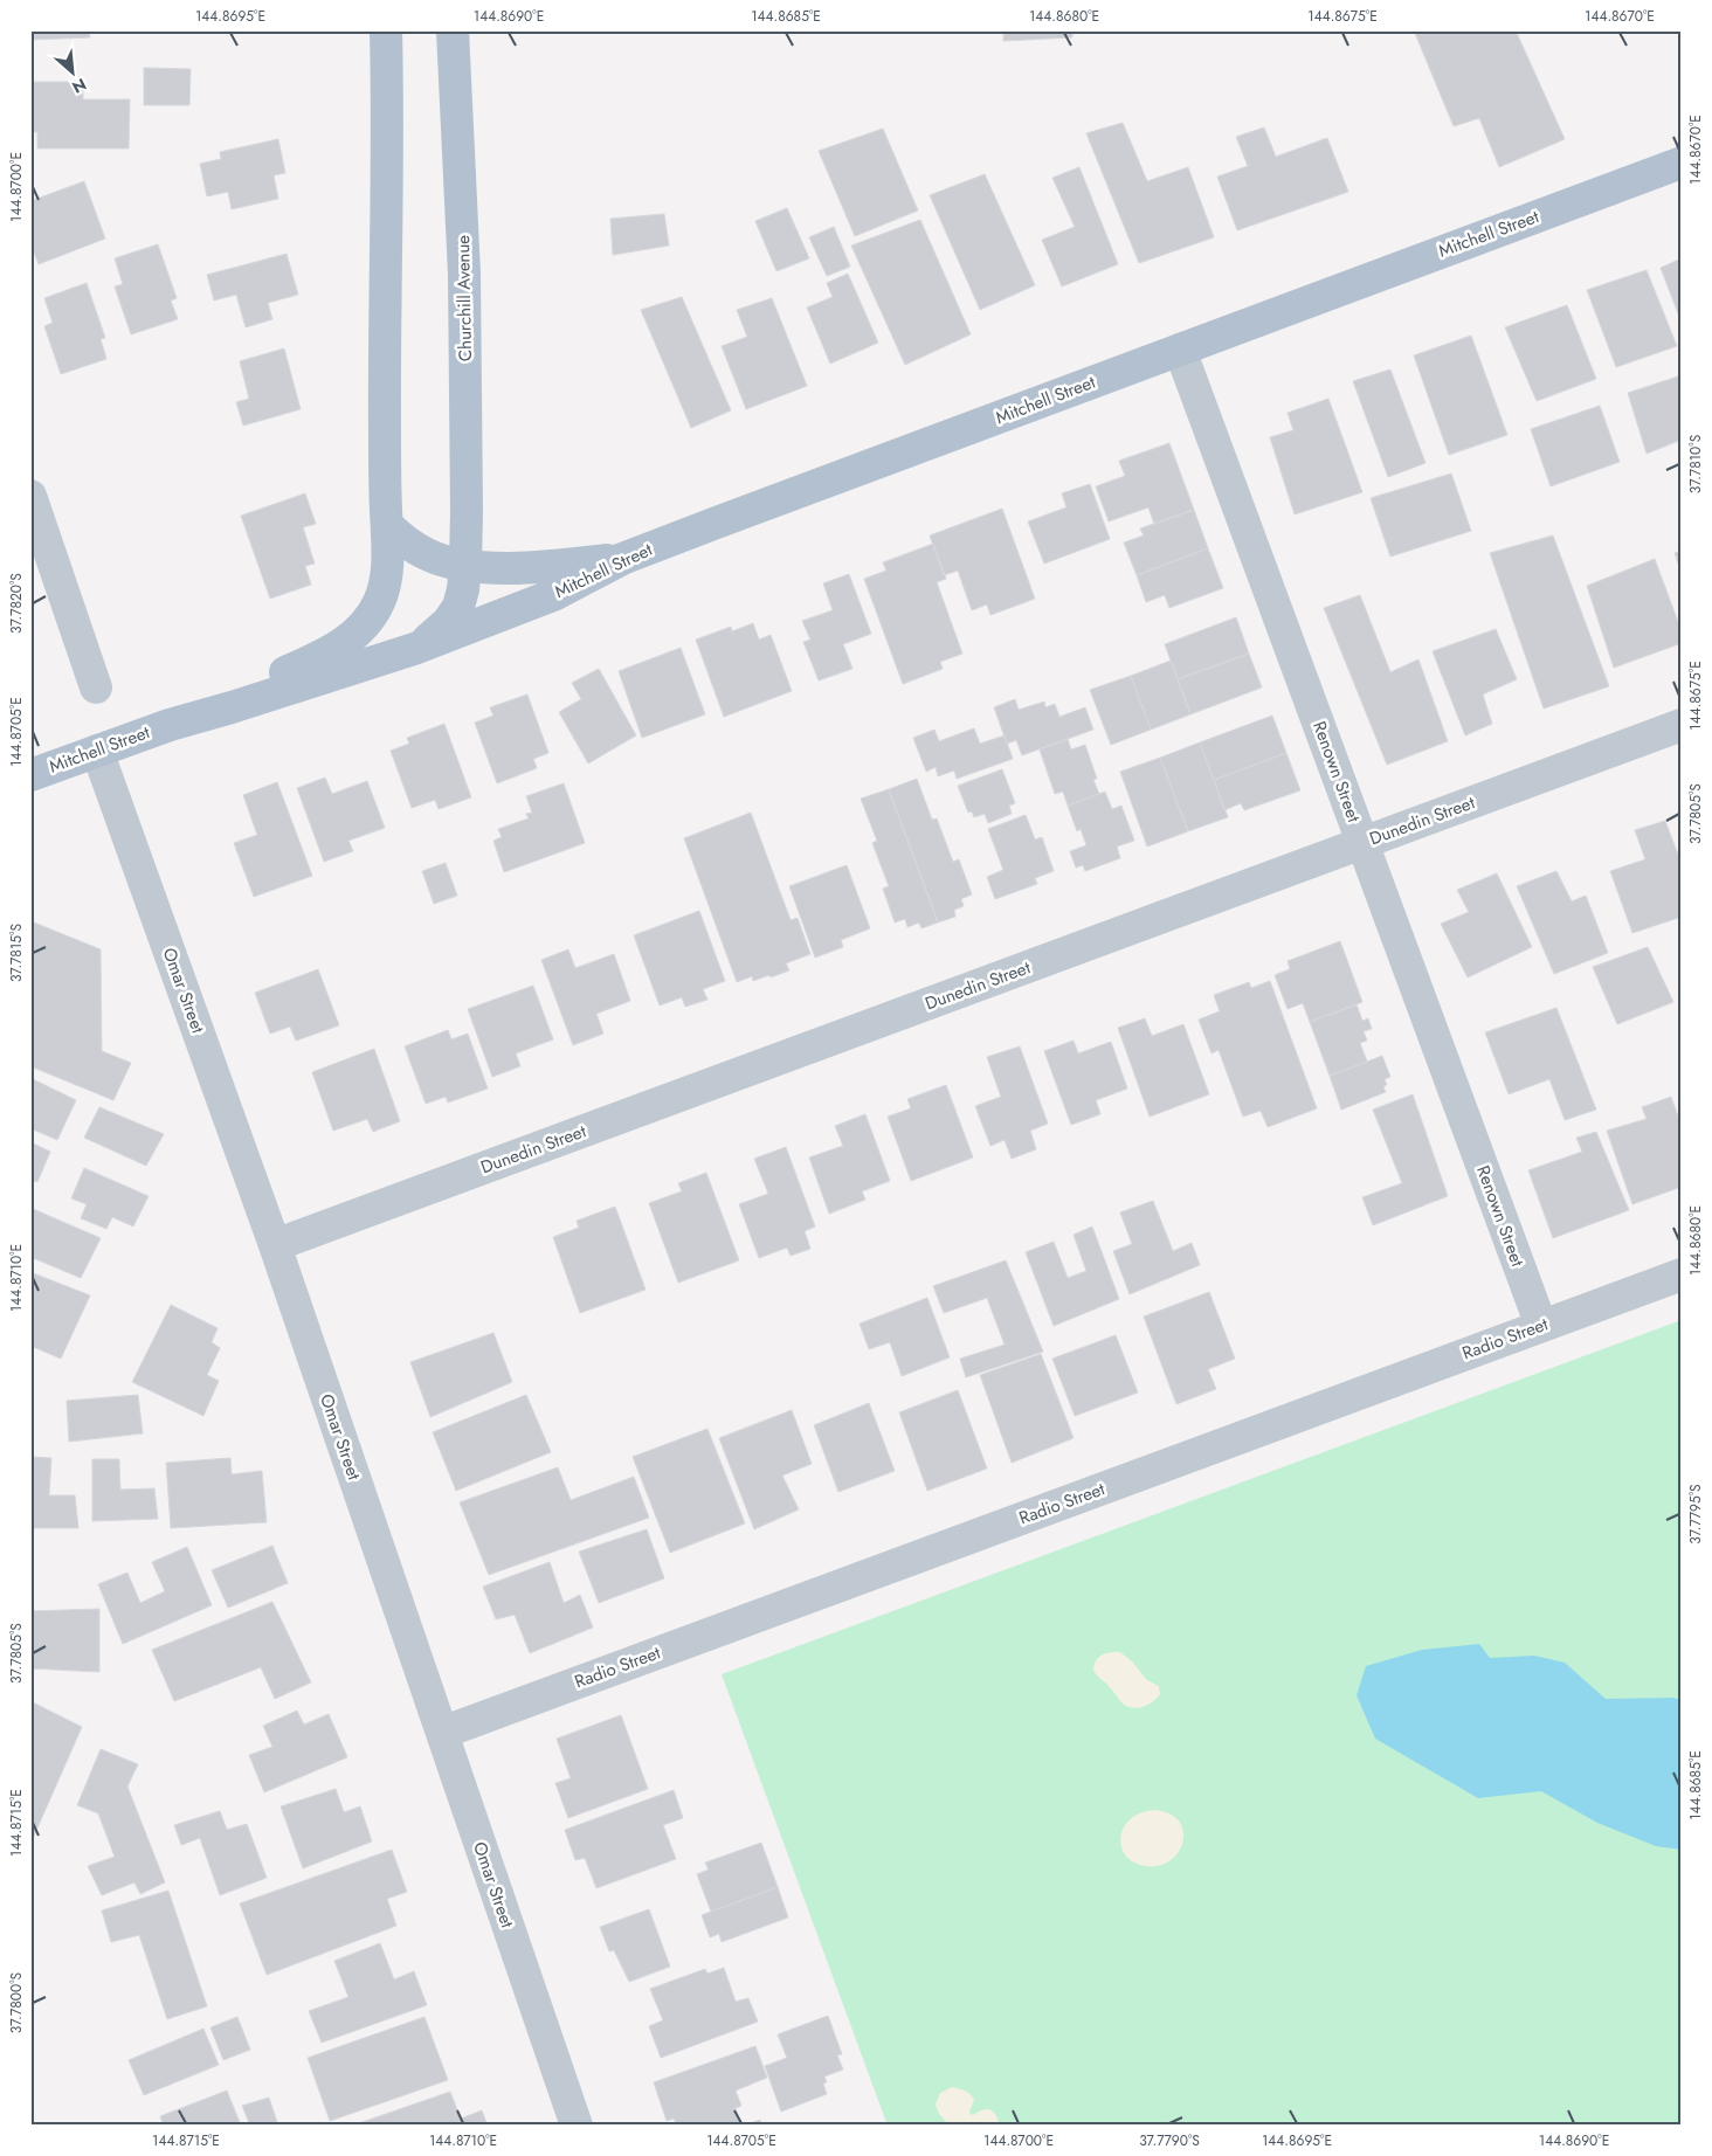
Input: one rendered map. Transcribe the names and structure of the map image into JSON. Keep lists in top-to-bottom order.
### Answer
{
  "streets": {
    "main road": ["Mitchell Street", "Churchill Avenue"],
    "street": [
      "Renown Street",
      "Dunedin Street",
      "Omar Street",
      "Radio Street"
    ]
  },
  "crossings": [
    ["Mitchell Street", "Churchill Avenue"],
    ["Mitchell Street", "Renown Street"],
    ["Mitchell Street", "Omar Street"],
    ["Renown Street", "Dunedin Street"],
    ["Renown Street", "Radio Street"],
    ["Dunedin Street", "Omar Street"],
    ["Omar Street", "Radio Street"]
  ],
  "north": "bottom right",
  "coordinates": [
    "144.8695°E",
    "144.8690°E",
    "144.8685°E",
    "144.8680°E",
    "144.8675°E",
    "144.8670°E",
    "144.8700°E",
    "37.7810°S",
    "37.7820°S",
    "144.8705°E",
    "37.7805°S",
    "37.7815°S",
    "144.8710°E",
    "37.7795°S",
    "144.8715°E",
    "37.7800°S",
    "37.7790°S"
  ]
}
